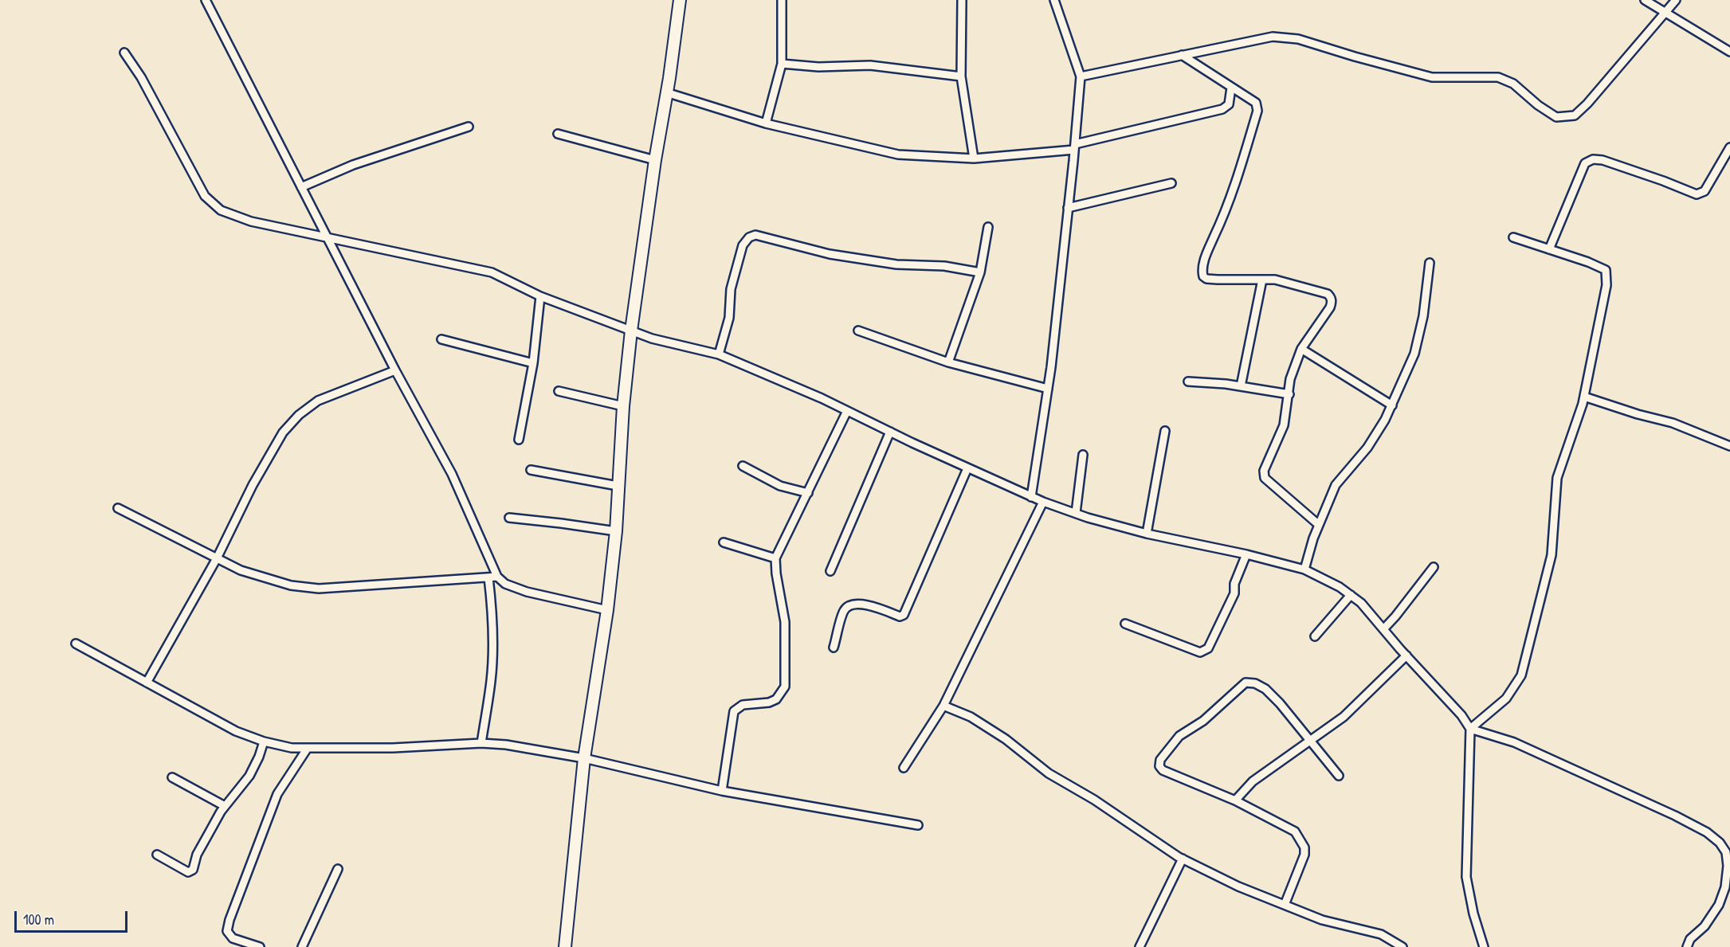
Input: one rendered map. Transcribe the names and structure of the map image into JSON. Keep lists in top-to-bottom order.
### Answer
{
  "scale_bar": "100 m"
}
